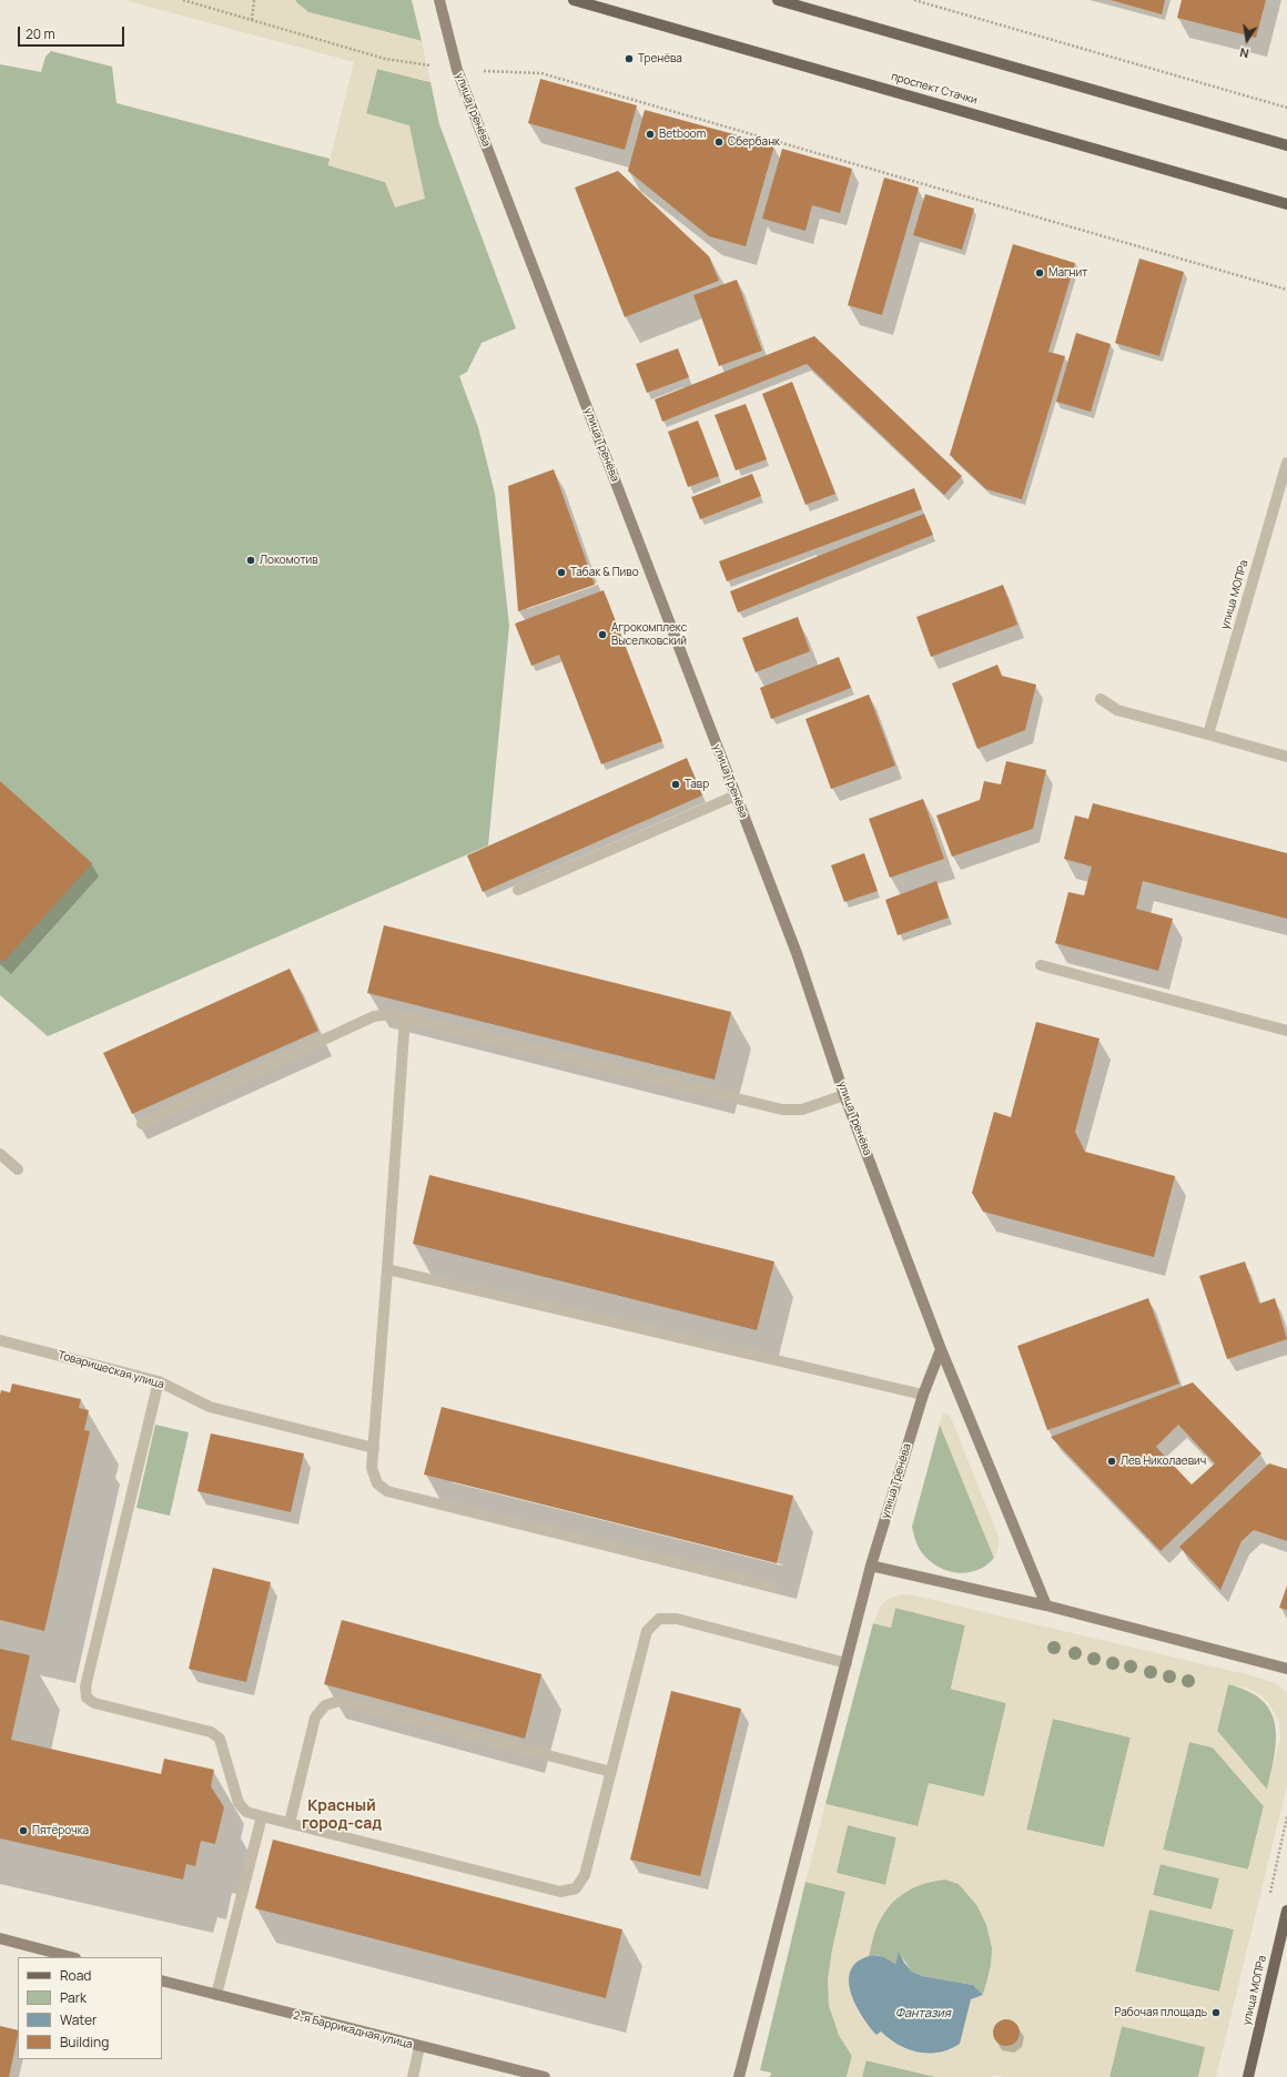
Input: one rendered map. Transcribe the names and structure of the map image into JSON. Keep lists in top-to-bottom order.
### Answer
{
  "streets": {
    "main road": ["проспект Стачки", "улица МОПРа"],
    "street": ["улица Тренёва", "Товарищеская улица", "2-я Баррикадная улица"]
  },
  "districts": ["Красный город-сад"],
  "water": ["Фантазия"],
  "places": [
    "Тренёва",
    "Betboom",
    "Сбербанк",
    "Магнит",
    "Локомотив",
    "Табак & Пиво",
    "Агрокомплекс Выселковский",
    "Тавр",
    "Лев Николаевич",
    "Пятёрочка",
    "Рабочая площадь"
  ],
  "legend": [
    "Road",
    "Park",
    "Water",
    "Building"
  ],
  "scale_bar": "20 m",
  "north": "bottom"
}
